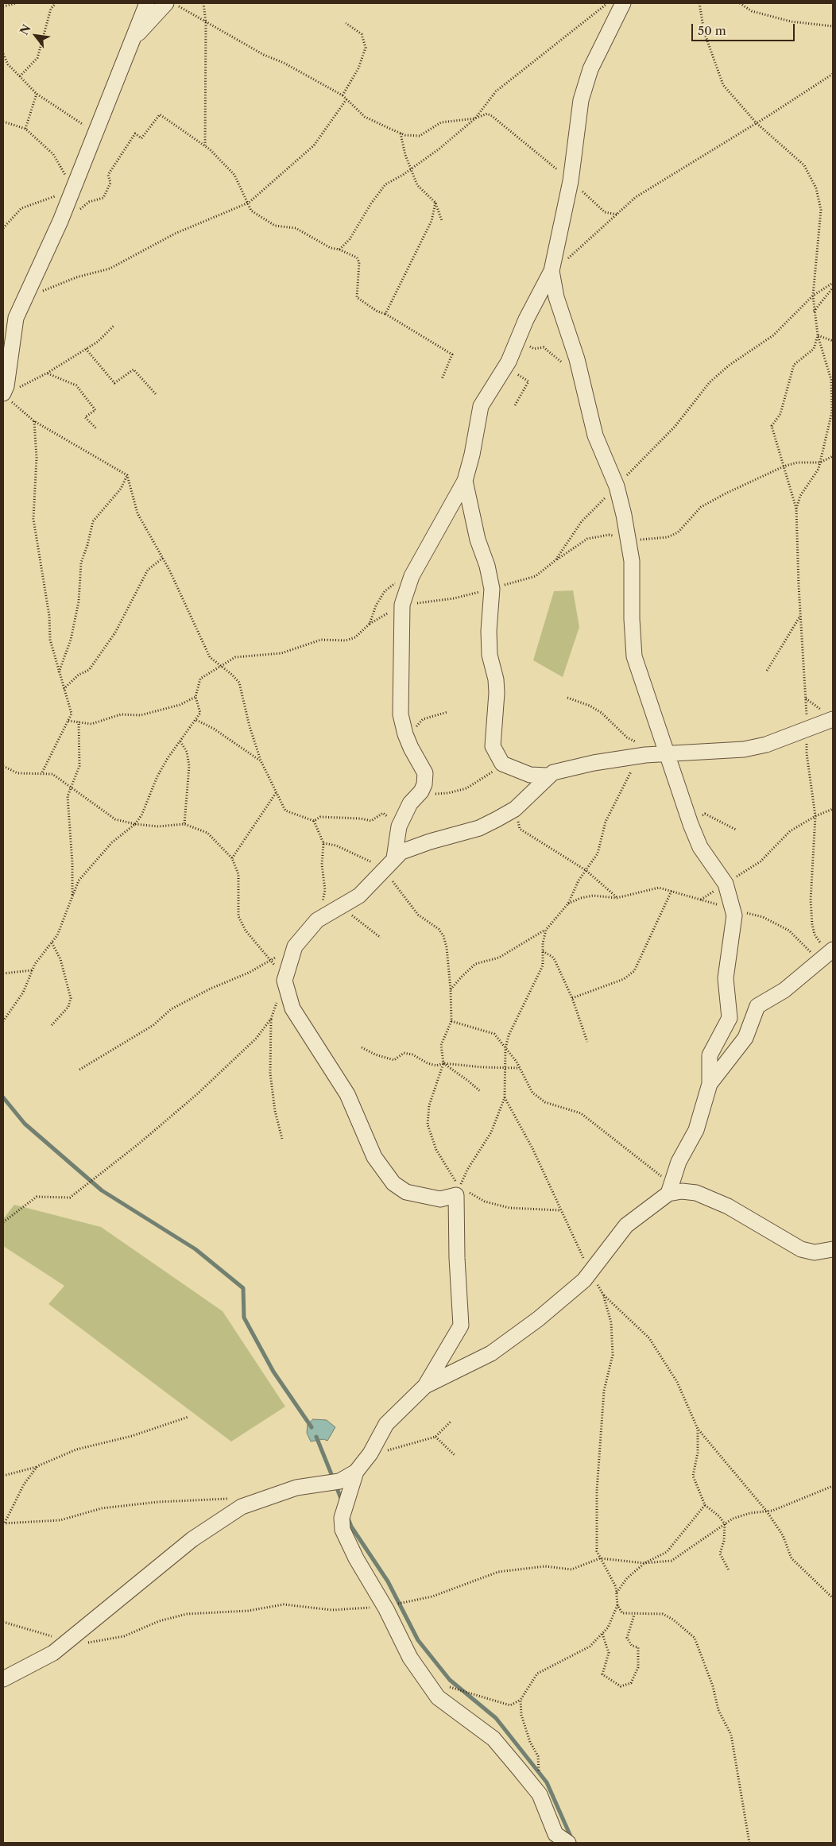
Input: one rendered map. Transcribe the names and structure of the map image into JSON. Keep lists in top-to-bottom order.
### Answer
{
  "scale_bar": "50 m",
  "north": "top left"
}
